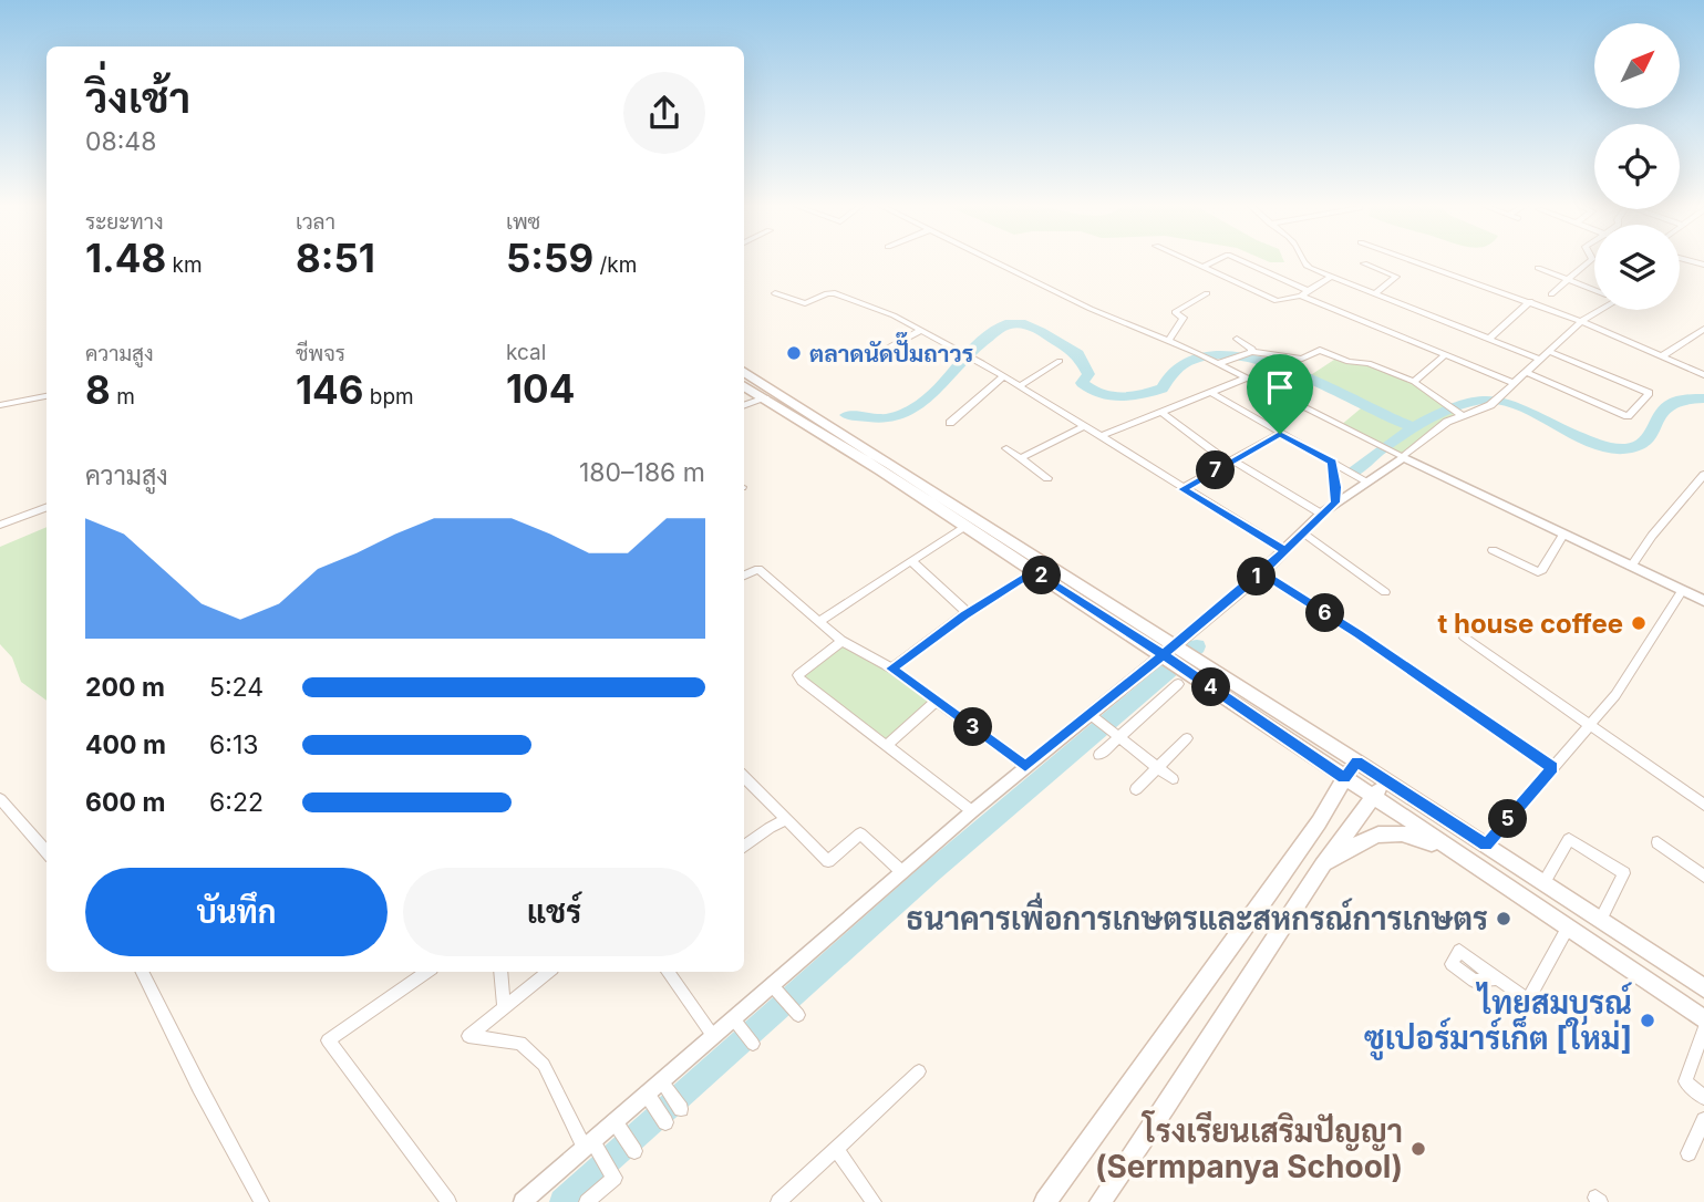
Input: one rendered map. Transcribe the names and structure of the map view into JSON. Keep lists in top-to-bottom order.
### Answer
{
  "places": [
    "ตลาดนัดปั๊มถาวร",
    "t house coffee",
    "ธนาคารเพื่อการเกษตรและสหกรณ์การเกษตร",
    "ไทยสมบูรณ์ ซูเปอร์มาร์เก็ต [ใหม่]",
    "โรงเรียนเสริมปัญญา (Sermpanya School)"
  ],
  "north": "top right",
  "page": {
    "heading": ["วิ่งเช้า", "08:48"],
    "stats": [
      ["ระยะทาง", "1.48 km"],
      ["เวลา", "8:51"],
      ["เพซ", "5:59 /km"],
      ["ความสูง", "8 m"],
      ["ชีพจร", "146 bpm"],
      ["kcal", "104"]
    ],
    "chart": ["ความสูง", "180–186 m"],
    "pins": [
      "7",
      "2",
      "1",
      "6",
      "4",
      "3",
      "5"
    ],
    "list": [
      {
        "name": "200 m",
        "note": "5:24"
      },
      {
        "name": "400 m",
        "note": "6:13"
      },
      {
        "name": "600 m",
        "note": "6:22"
      }
    ],
    "buttons": ["บันทึก", "แชร์"]
  }
}
